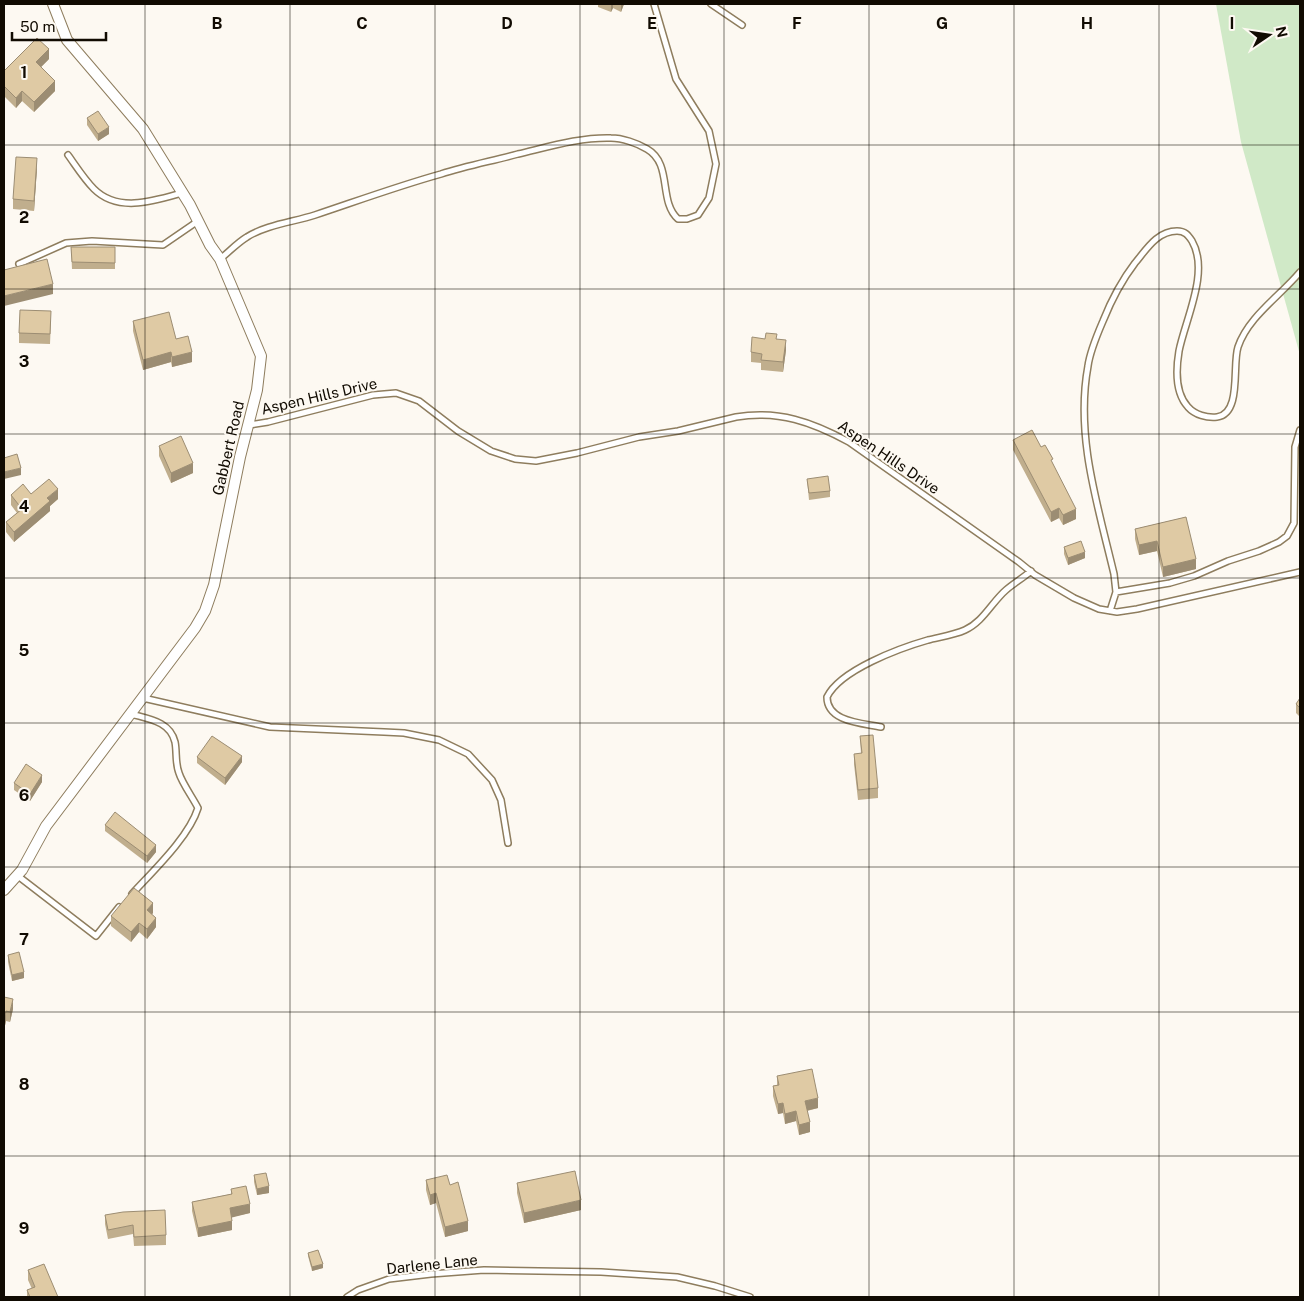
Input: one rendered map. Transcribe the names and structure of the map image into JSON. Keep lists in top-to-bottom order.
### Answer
{
  "streets": {
    "street": ["Gabbert Road"],
    "lane": ["Aspen Hills Drive", "Darlene Lane"]
  },
  "crossings": [
    ["Aspen Hills Drive", "Gabbert Road"]
  ],
  "scale_bar": "50 m",
  "north": "right",
  "grid": {
    "columns": [
      "B",
      "C",
      "D",
      "E",
      "F",
      "G",
      "H",
      "I"
    ],
    "rows": [
      "1",
      "2",
      "3",
      "4",
      "5",
      "6",
      "7",
      "8",
      "9"
    ]
  }
}
